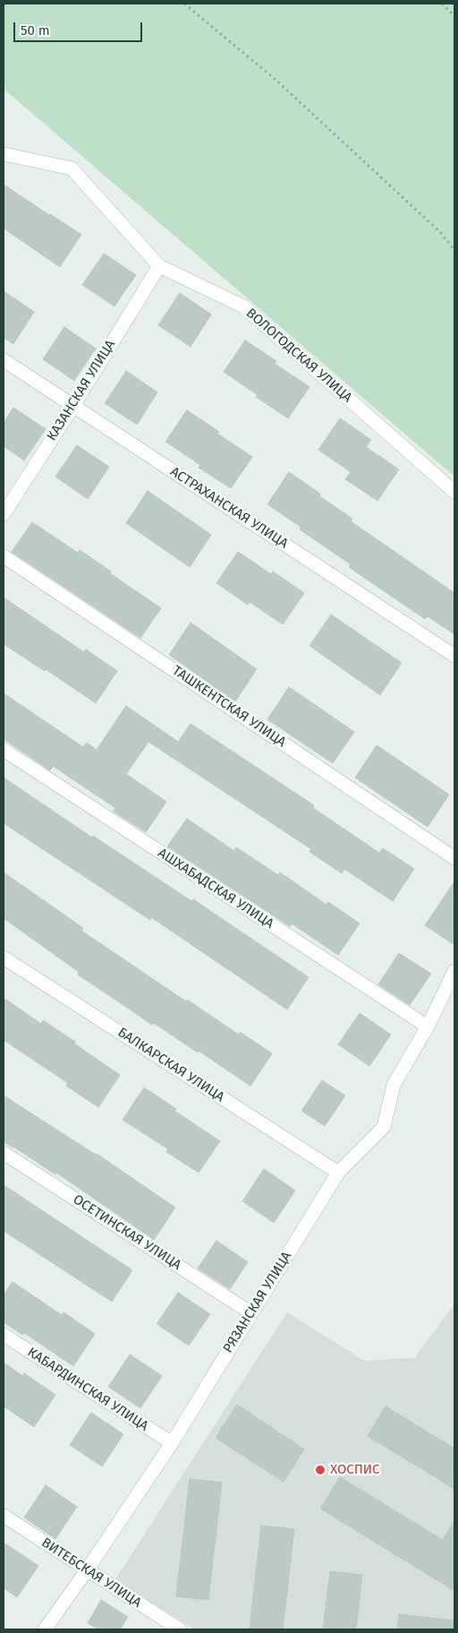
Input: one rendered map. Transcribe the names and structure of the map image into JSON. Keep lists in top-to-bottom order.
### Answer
{
  "streets": {
    "street": [
      "ВОЛОГОДСКАЯ УЛИЦА",
      "КАЗАНСКАЯ УЛИЦА",
      "АСТРАХАНСКАЯ УЛИЦА",
      "ТАШКЕНТСКАЯ УЛИЦА",
      "АШХАБАДСКАЯ УЛИЦА",
      "БАЛКАРСКАЯ УЛИЦА",
      "ОСЕТИНСКАЯ УЛИЦА",
      "РЯЗАНСКАЯ УЛИЦА",
      "КАБАРДИНСКАЯ УЛИЦА",
      "ВИТЕБСКАЯ УЛИЦА"
    ]
  },
  "crossings": [
    ["ВОЛОГОДСКАЯ УЛИЦА", "КАЗАНСКАЯ УЛИЦА"],
    ["КАЗАНСКАЯ УЛИЦА", "АСТРАХАНСКАЯ УЛИЦА"],
    ["АШХАБАДСКАЯ УЛИЦА", "РЯЗАНСКАЯ УЛИЦА"],
    ["БАЛКАРСКАЯ УЛИЦА", "РЯЗАНСКАЯ УЛИЦА"],
    ["ОСЕТИНСКАЯ УЛИЦА", "РЯЗАНСКАЯ УЛИЦА"],
    ["РЯЗАНСКАЯ УЛИЦА", "КАБАРДИНСКАЯ УЛИЦА"],
    ["РЯЗАНСКАЯ УЛИЦА", "ВИТЕБСКАЯ УЛИЦА"]
  ],
  "places": ["ХОСПИС"],
  "scale_bar": "50 m"
}
